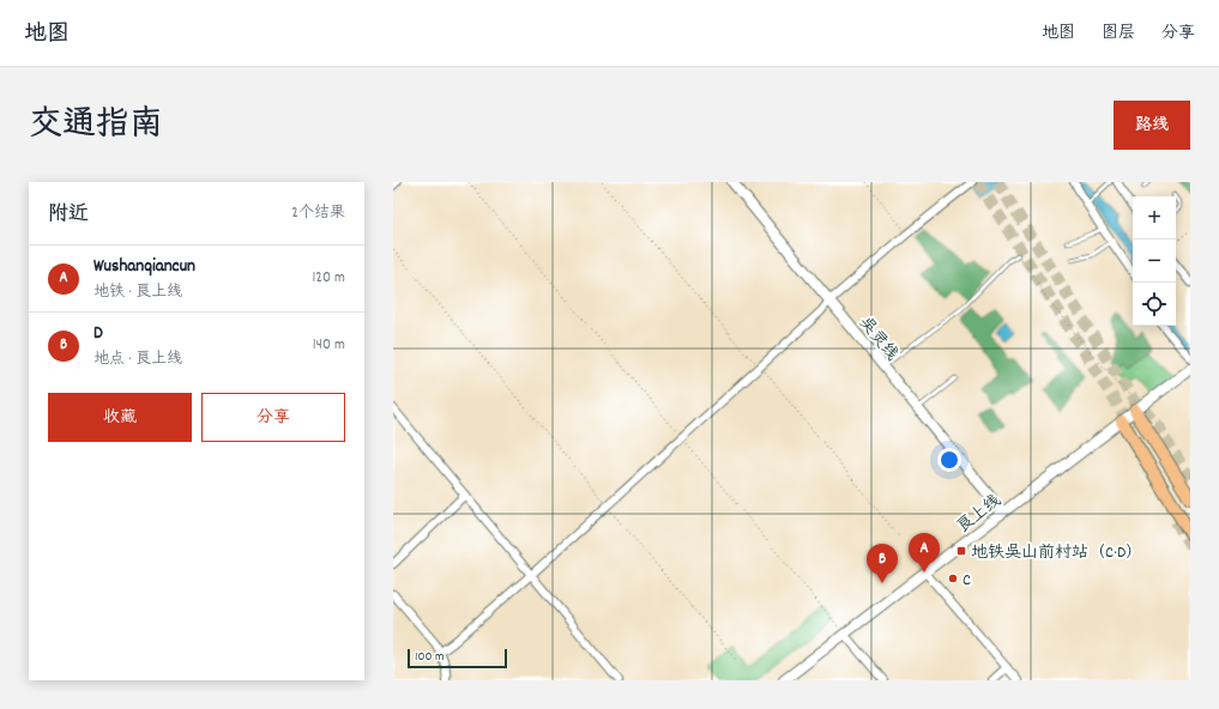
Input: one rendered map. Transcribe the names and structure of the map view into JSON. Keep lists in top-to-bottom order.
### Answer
{
  "streets": {
    "street": ["吴灵线", "良上线"]
  },
  "crossings": [
    ["吴灵线", "良上线"]
  ],
  "places": {
    "transit": ["地铁吴山前村站（C·D）"],
    "other": ["C"]
  },
  "scale_bar": "100 m",
  "page": {
    "header": "地图",
    "nav": ["地图", "图层", "分享"],
    "title": "交通指南",
    "buttons": [
      "路线",
      ["收藏", "分享"]
    ],
    "heading": ["附近", "2个结果"],
    "map_buttons": ["+", "−"],
    "list": [
      {
        "mark": "A",
        "name": "Wushanqiancun",
        "note": "地铁 · 良上线",
        "value": "120 m"
      },
      {
        "mark": "B",
        "name": "D",
        "note": "地点 · 良上线",
        "value": "140 m"
      }
    ],
    "pins": ["A", "B"],
    "scale": "100 m"
  }
}
